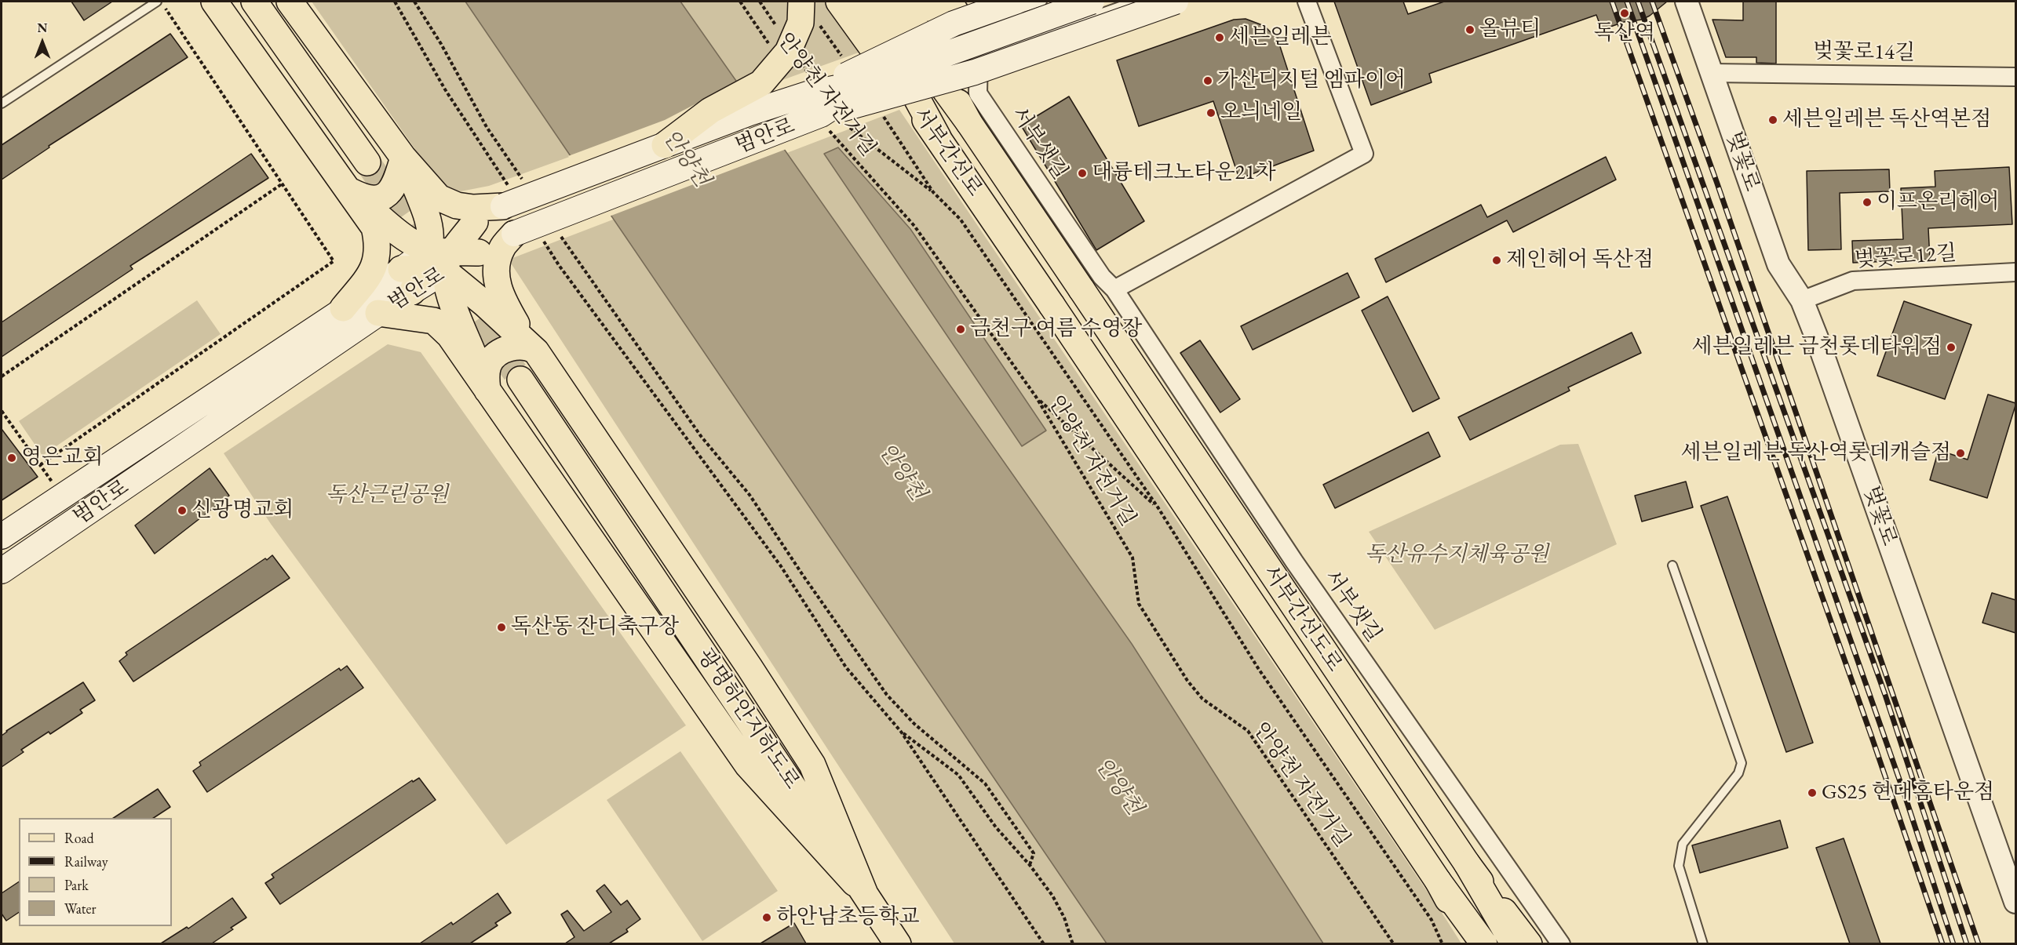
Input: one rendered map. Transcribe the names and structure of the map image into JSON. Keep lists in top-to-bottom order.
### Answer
{
  "streets": {
    "main road": [
      "범안로",
      "서부간선로",
      "서부간선도로",
      "광명하안지하도로"
    ],
    "street": [
      "벚꽃로14길",
      "서부샛길",
      "벚꽃로",
      "벚꽃로12길"
    ],
    "path": ["안양천 자전거길"]
  },
  "crossings": [
    ["벚꽃로14길", "벚꽃로"],
    ["안양천 자전거길", "범안로"],
    ["서부간선로", "서부간선도로"],
    ["벚꽃로", "벚꽃로12길"]
  ],
  "water": ["안양천"],
  "parks": ["독산근린공원", "독산유수지체육공원"],
  "places": [
    "독산역",
    "올뷰티",
    "세븐일레븐",
    "가산디지털 엠파이어",
    "오늬네일",
    "세븐일레븐 독산역본점",
    "대륭테크노타운21차",
    "이프온리헤어",
    "제인헤어 독산점",
    "금천구 여름 수영장",
    "세븐일레븐 금천롯데타워점",
    "세븐일레븐 독산역롯데캐슬점",
    "영은교회",
    "신광명교회",
    "독산동 잔디축구장",
    "GS25 현대홈타운점",
    "하안남초등학교"
  ],
  "legend": [
    "Road",
    "Railway",
    "Park",
    "Water"
  ],
  "north": "top"
}
